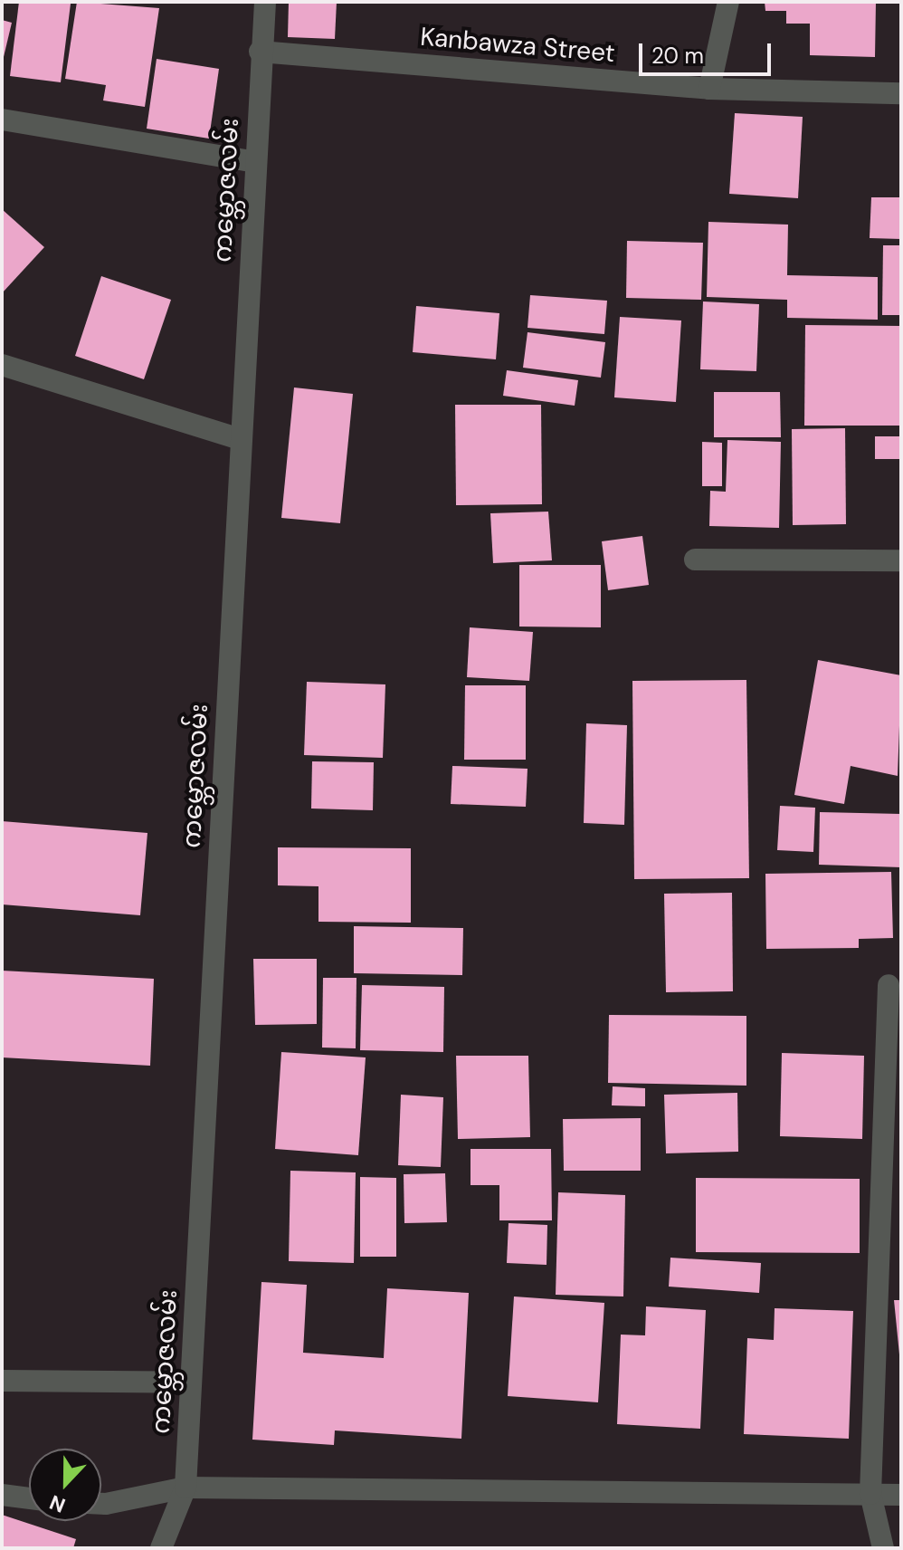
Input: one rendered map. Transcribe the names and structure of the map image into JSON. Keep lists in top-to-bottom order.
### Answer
{
  "streets": {
    "street": ["Kanbawza Street", "ကမ္ဘောဇလမ်း"]
  },
  "crossings": [
    ["Kanbawza Street", "ကမ္ဘောဇလမ်း"]
  ],
  "scale_bar": "20 m",
  "north": "bottom"
}
